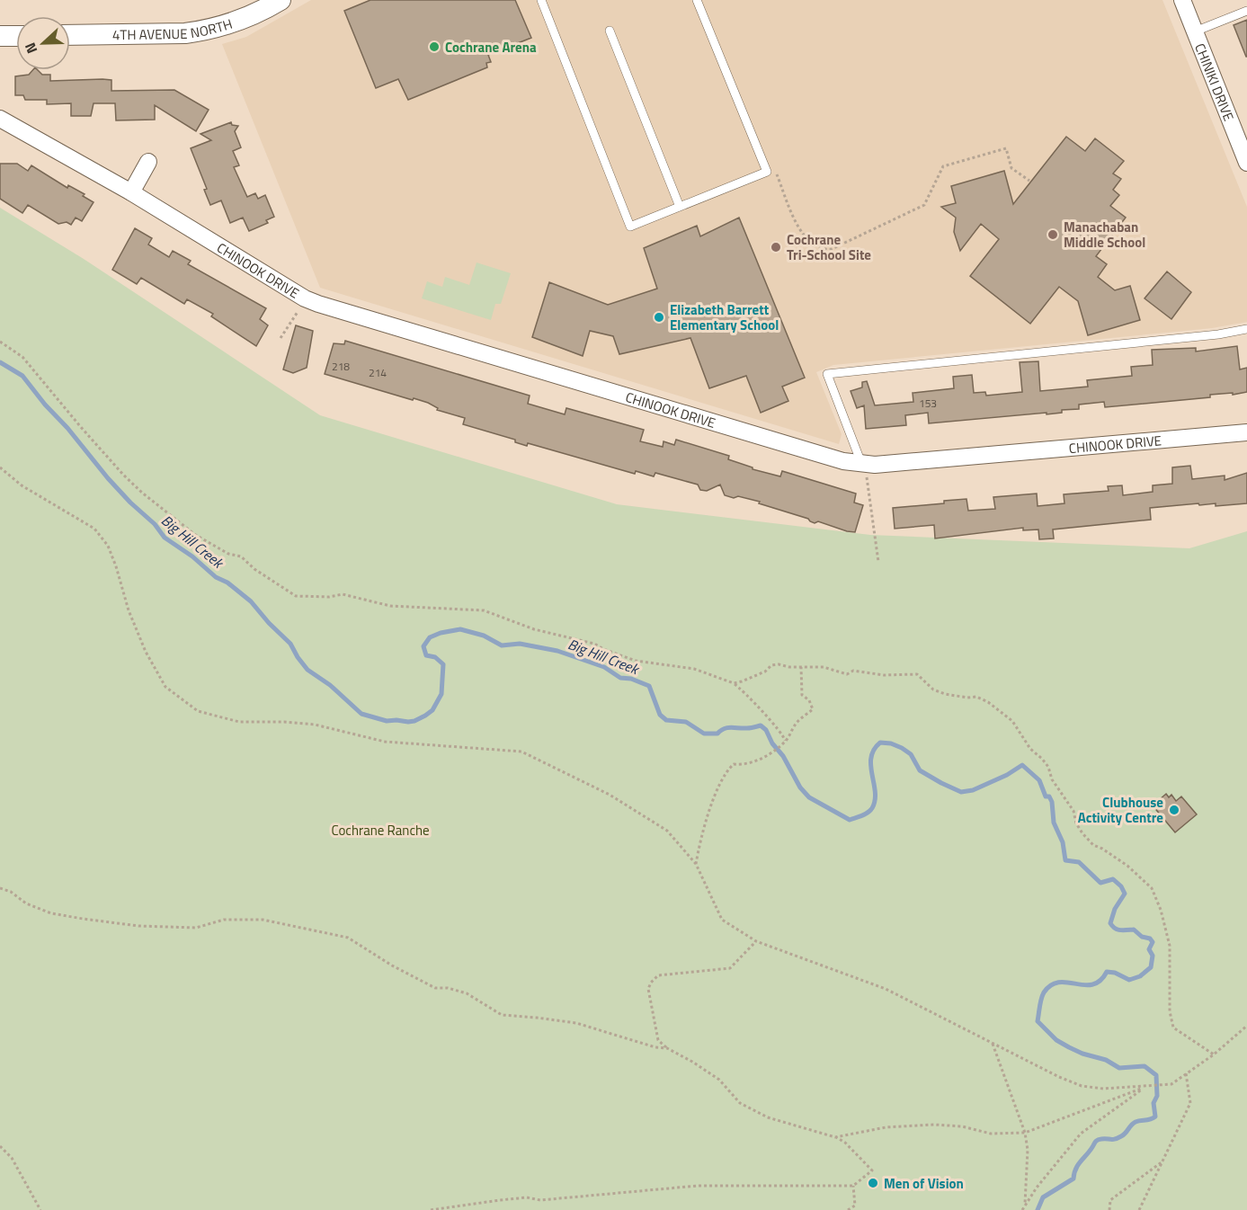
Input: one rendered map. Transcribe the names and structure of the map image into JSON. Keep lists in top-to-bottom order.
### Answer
{
  "streets": {
    "street": ["4TH AVENUE NORTH", "CHINIKI DRIVE", "CHINOOK DRIVE"]
  },
  "water": ["Big Hill Creek"],
  "parks": ["Cochrane Ranche"],
  "places": [
    "Cochrane Arena",
    "Manachaban Middle School",
    "Cochrane Tri-School Site",
    "Elizabeth Barrett Elementary School",
    "Clubhouse Activity Centre",
    "Men of Vision"
  ],
  "house_numbers": ["218", "214", "153"],
  "north": "left"
}
